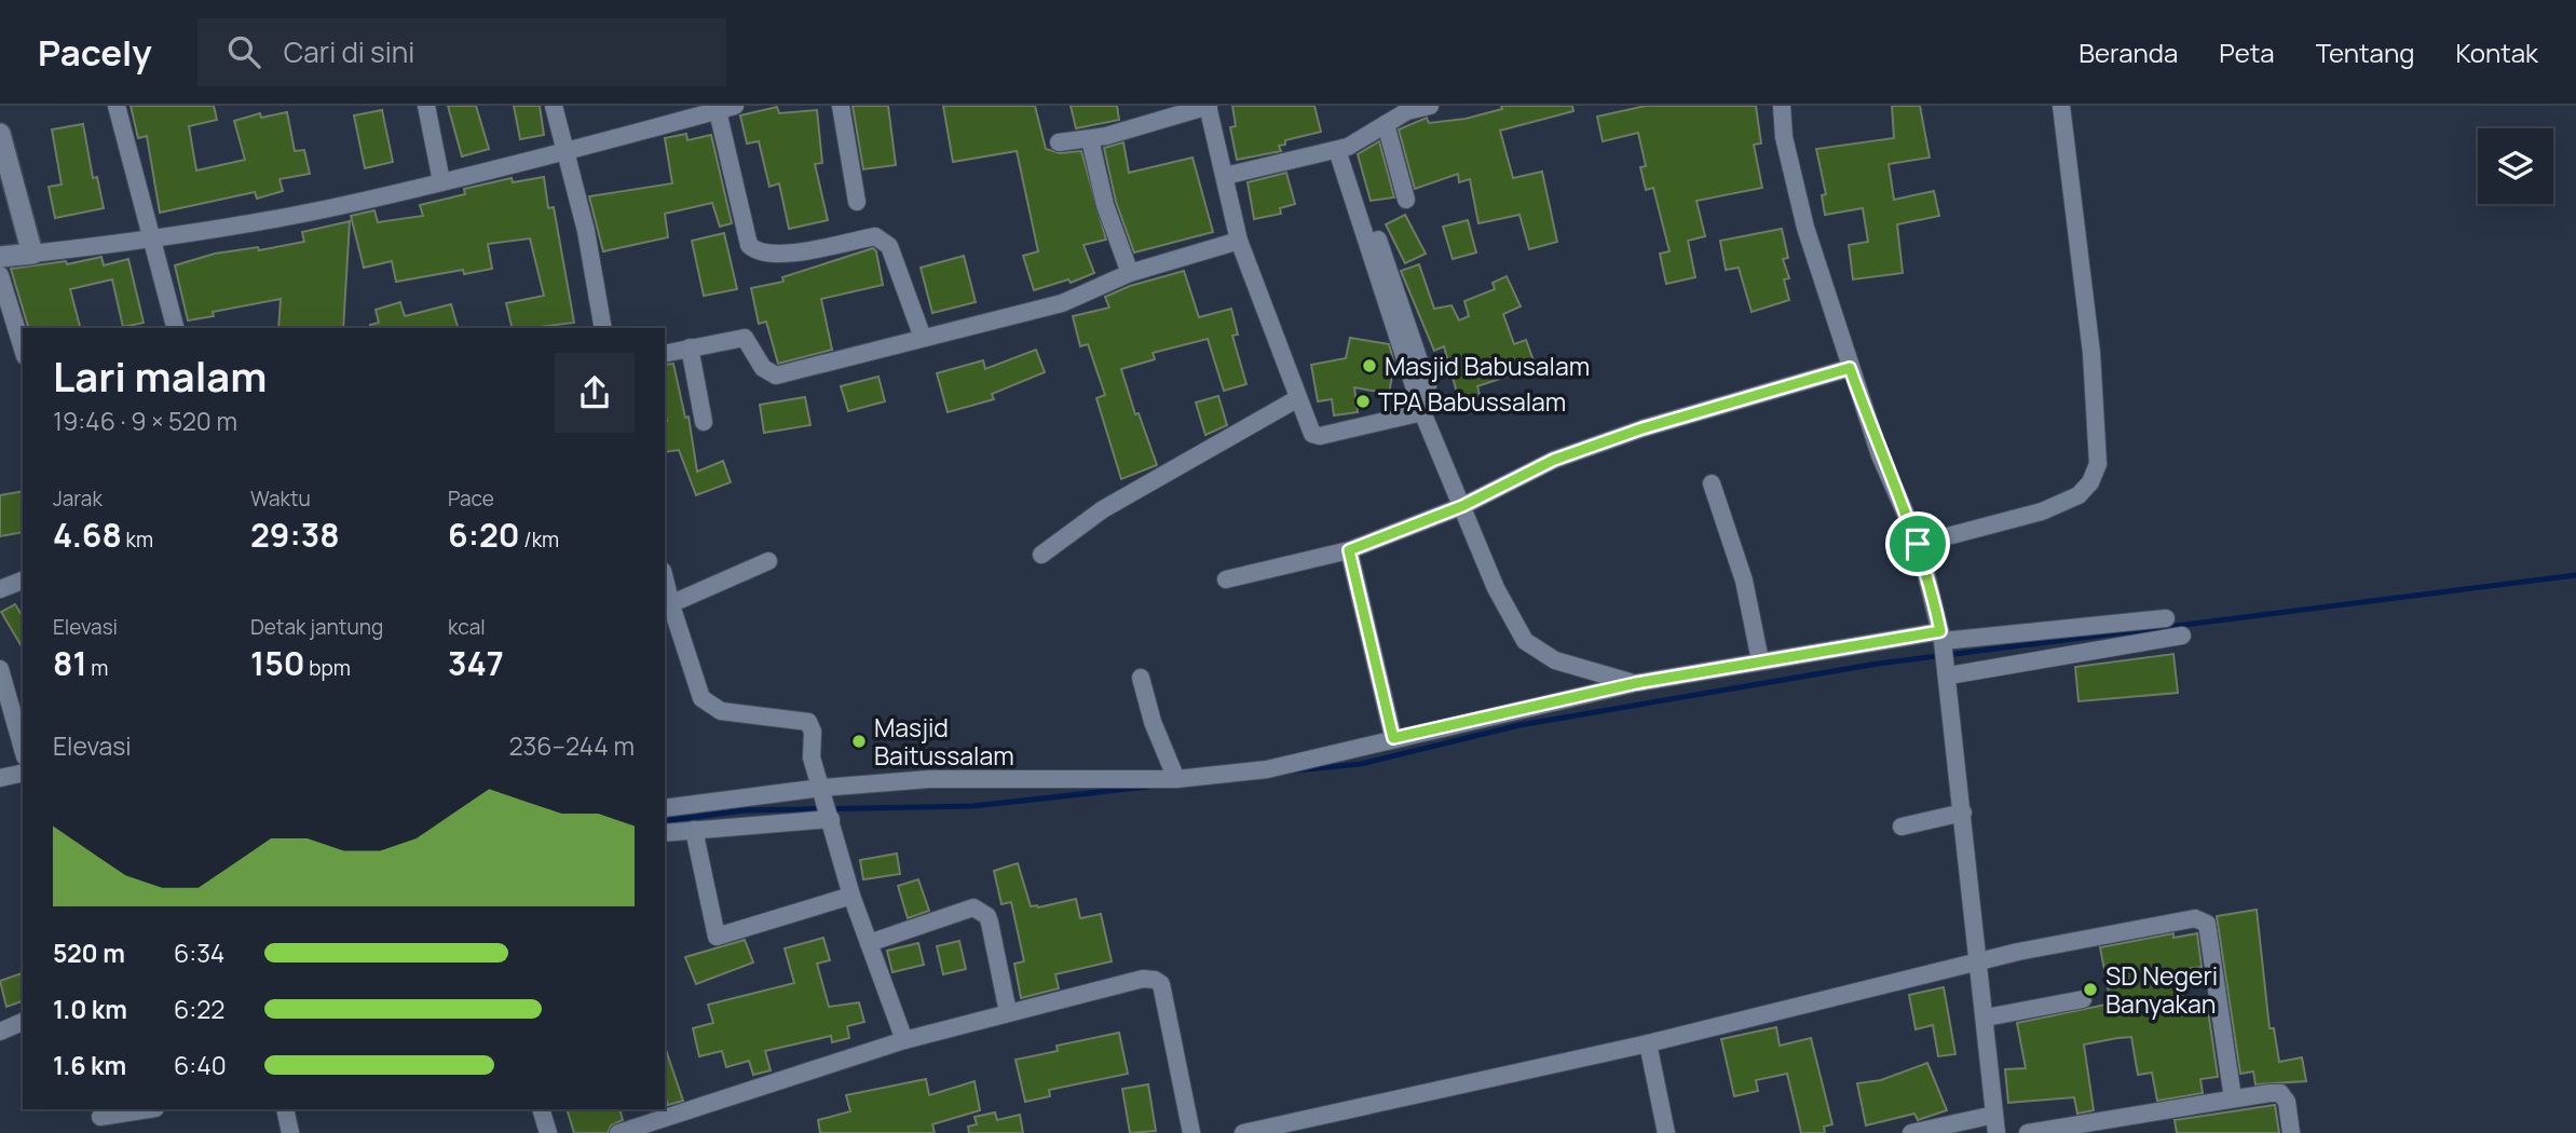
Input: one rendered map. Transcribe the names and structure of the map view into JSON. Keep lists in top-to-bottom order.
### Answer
{
  "places": [
    "Masjid Babusalam",
    "TPA Babussalam",
    "Masjid Baitussalam",
    "SD Negeri Banyakan"
  ],
  "page": {
    "header": "Pacely",
    "search": "Cari di sini",
    "nav": [
      "Beranda",
      "Peta",
      "Tentang",
      "Kontak"
    ],
    "heading": ["Lari malam", "19:46 · 9 × 520 m"],
    "stats": [
      ["Jarak", "4.68 km"],
      ["Waktu", "29:38"],
      ["Pace", "6:20 /km"],
      ["Elevasi", "81 m"],
      ["Detak jantung", "150 bpm"],
      ["kcal", "347"]
    ],
    "chart": ["Elevasi", "236–244 m"],
    "list": [
      {
        "name": "520 m",
        "note": "6:34"
      },
      {
        "name": "1.0 km",
        "note": "6:22"
      },
      {
        "name": "1.6 km",
        "note": "6:40"
      }
    ]
  }
}
